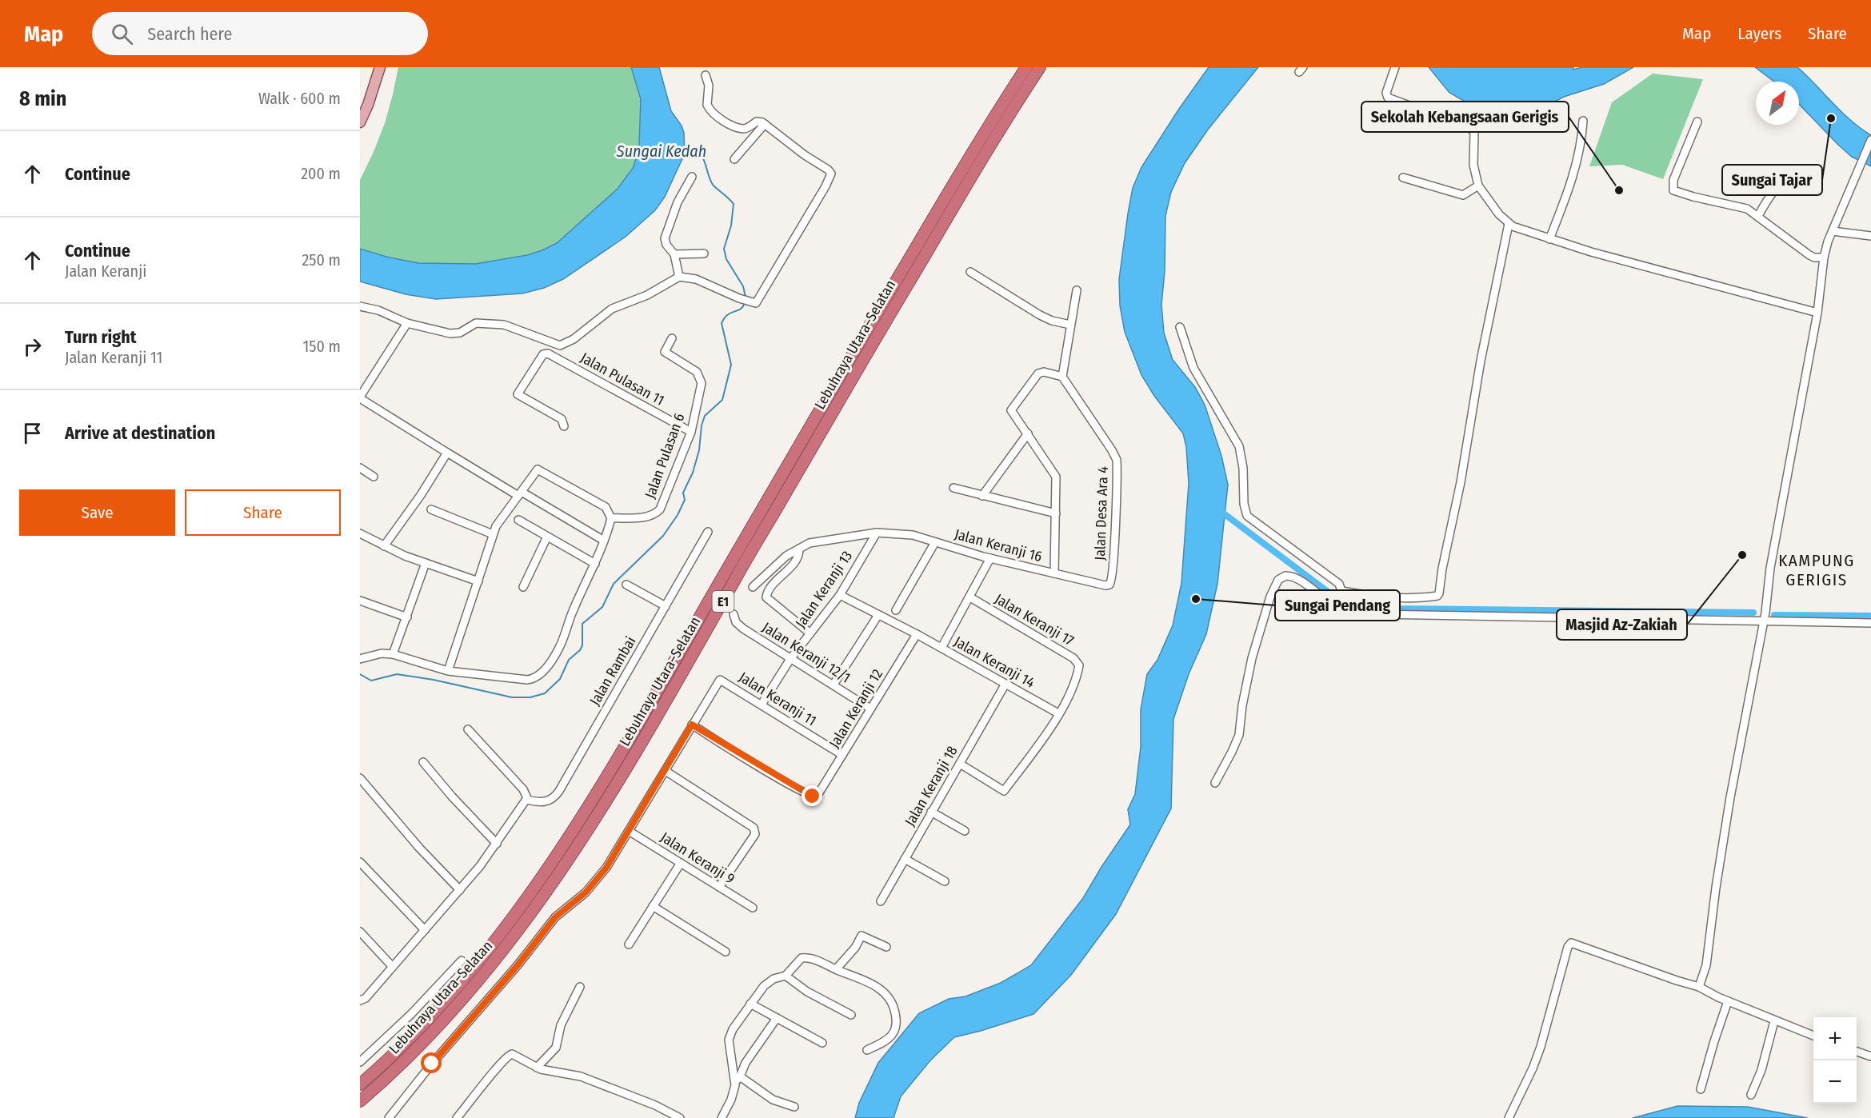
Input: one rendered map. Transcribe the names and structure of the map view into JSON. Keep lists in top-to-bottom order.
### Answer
{
  "streets": {
    "highway": ["Lebuhraya Utara–Selatan", "E1"],
    "street": [
      "Jalan Pulasan 11",
      "Jalan Pulasan 6",
      "Jalan Desa Ara 4",
      "Jalan Keranji 16",
      "Jalan Keranji 13",
      "Jalan Keranji 17",
      "Jalan Keranji 12/1",
      "Jalan Keranji 14",
      "Jalan Rambai",
      "Jalan Keranji 11",
      "Jalan Keranji 12",
      "Jalan Keranji 18",
      "Jalan Keranji 9"
    ]
  },
  "crossings": [
    ["Jalan Pulasan 11", "Jalan Pulasan 6"],
    ["Jalan Desa Ara 4", "Jalan Keranji 16"],
    ["Jalan Keranji 16", "Jalan Keranji 13"],
    ["Jalan Keranji 13", "Jalan Keranji 12/1"],
    ["Jalan Keranji 13", "Jalan Keranji 14"],
    ["Jalan Keranji 13", "Jalan Keranji 11"],
    ["Jalan Keranji 17", "Jalan Keranji 14"],
    ["Jalan Keranji 12/1", "Jalan Keranji 12"],
    ["Jalan Keranji 14", "Jalan Keranji 12"],
    ["Jalan Keranji 14", "Jalan Keranji 18"],
    ["Jalan Keranji 11", "Jalan Keranji 12"]
  ],
  "districts": ["KAMPUNG GERIGIS"],
  "water": ["Sungai Kedah"],
  "places": [
    "Sungai Tajar",
    "Sekolah Kebangsaan Gerigis",
    "Masjid Az-Zakiah",
    "Sungai Pendang"
  ],
  "north": "top right",
  "page": {
    "header": "Map",
    "search": "Search here",
    "nav": ["Map", "Layers", "Share"],
    "heading": ["8 min", "Walk · 600 m"],
    "list": [
      ["Continue", "200 m"],
      ["Continue", "Jalan Keranji", "250 m"],
      ["Turn right", "Jalan Keranji 11", "150 m"],
      "Arrive at destination"
    ],
    "buttons": ["Save", "Share"],
    "map_buttons": ["+", "−"]
  }
}
